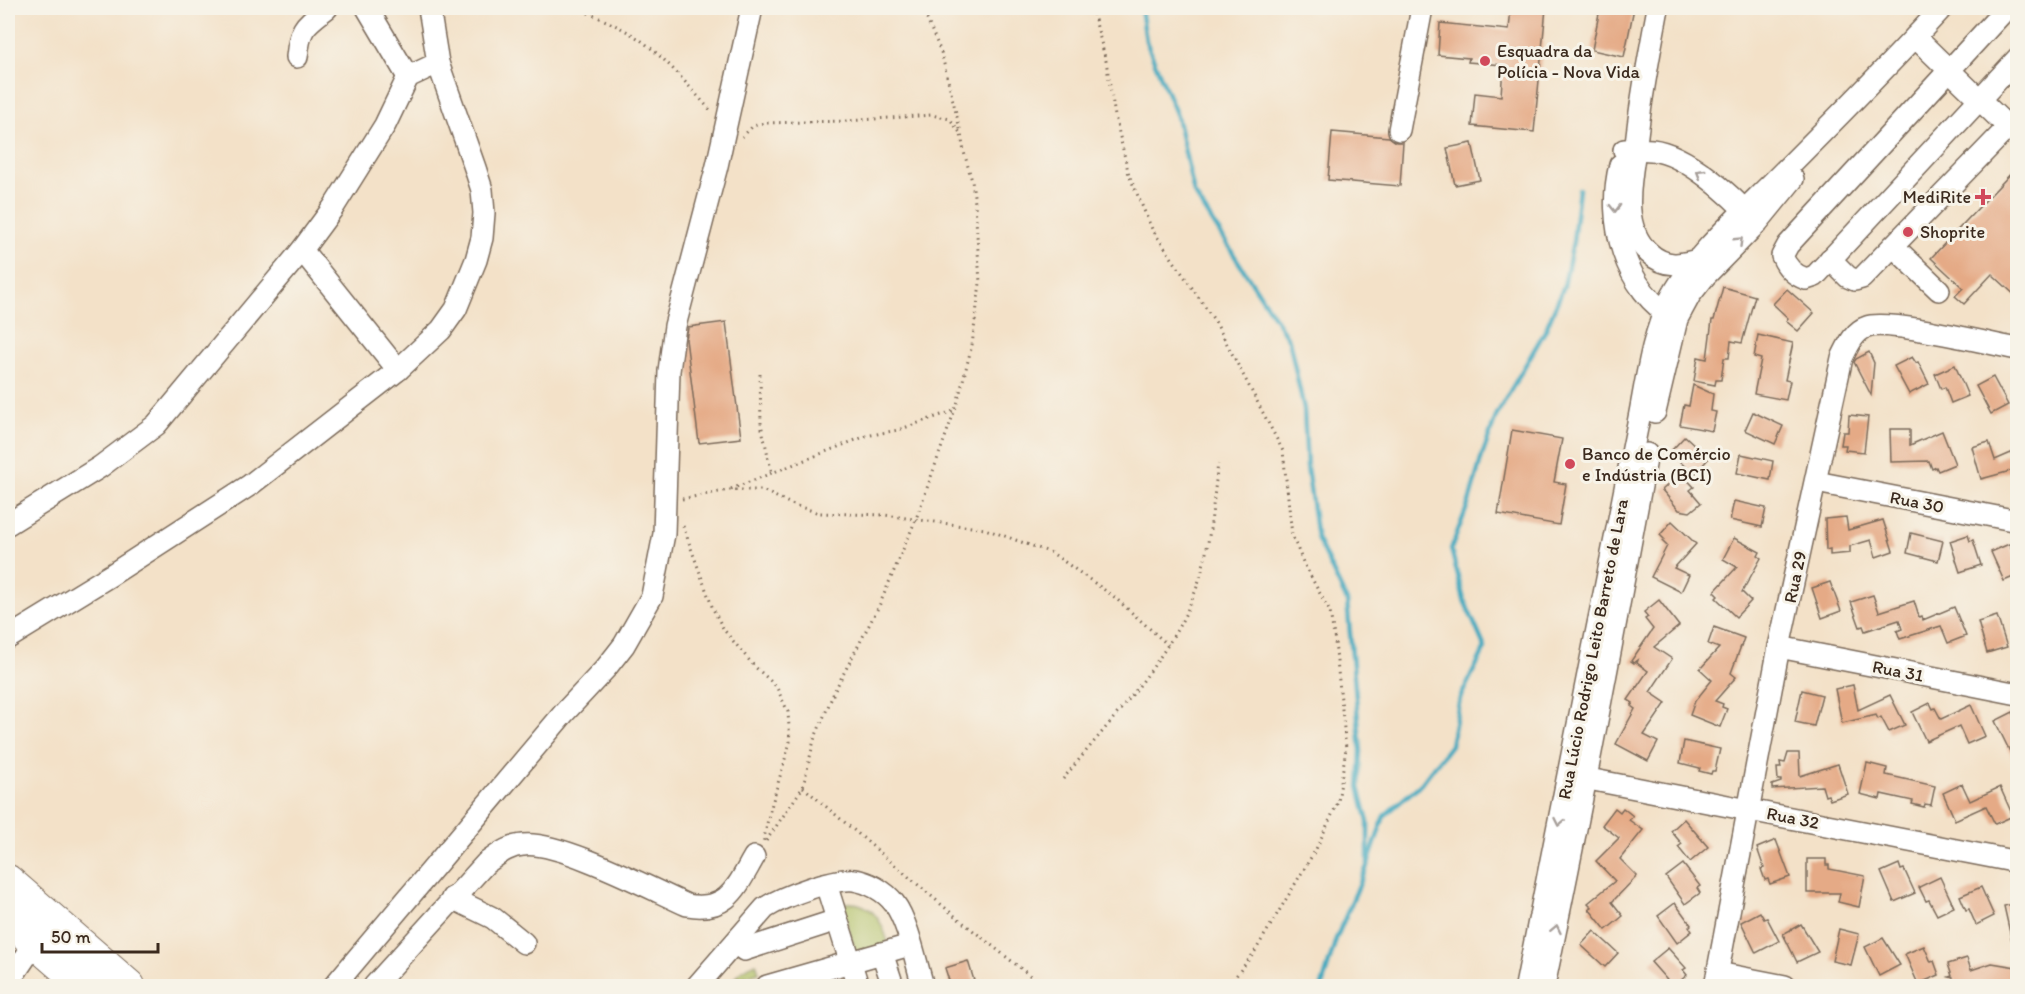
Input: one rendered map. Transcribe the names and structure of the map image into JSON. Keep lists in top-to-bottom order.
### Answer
{
  "streets": {
    "street": [
      "Rua 30",
      "Rua 29",
      "Rua Lúcio Rodrigo Leito Barreto de Lara",
      "Rua 31",
      "Rua 32"
    ]
  },
  "crossings": [
    ["Rua 30", "Rua 29"],
    ["Rua 29", "Rua 31"],
    ["Rua 29", "Rua 32"],
    ["Rua Lúcio Rodrigo Leito Barreto de Lara", "Rua 32"]
  ],
  "places": {
    "other": ["Esquadra da Polícia - Nova Vida", "Shoprite", "Banco de Comércio e Indústria (BCI)"],
    "health": ["MediRite"]
  },
  "scale_bar": "50 m"
}
